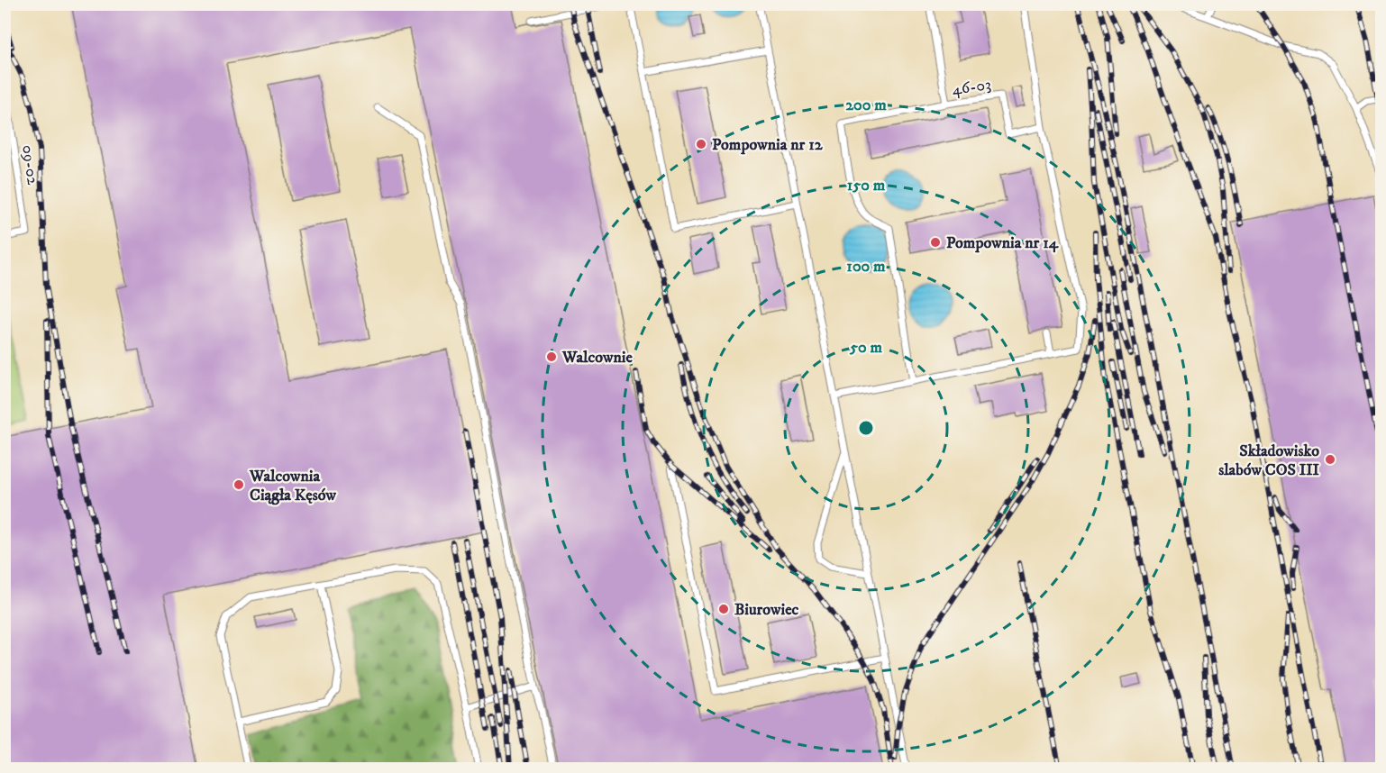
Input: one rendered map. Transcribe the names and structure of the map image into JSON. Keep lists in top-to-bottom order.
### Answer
{
  "streets": {
    "lane": ["46-03", "09-02"]
  },
  "places": [
    "Pompownia nr 12",
    "Pompownia nr 14",
    "Walcownie",
    "Składowisko slabów COS III",
    "Walcownia Ciągła Kęsów",
    "Biurowiec"
  ],
  "rings": [
    "200 m",
    "150 m",
    "100 m",
    "50 m"
  ]
}
